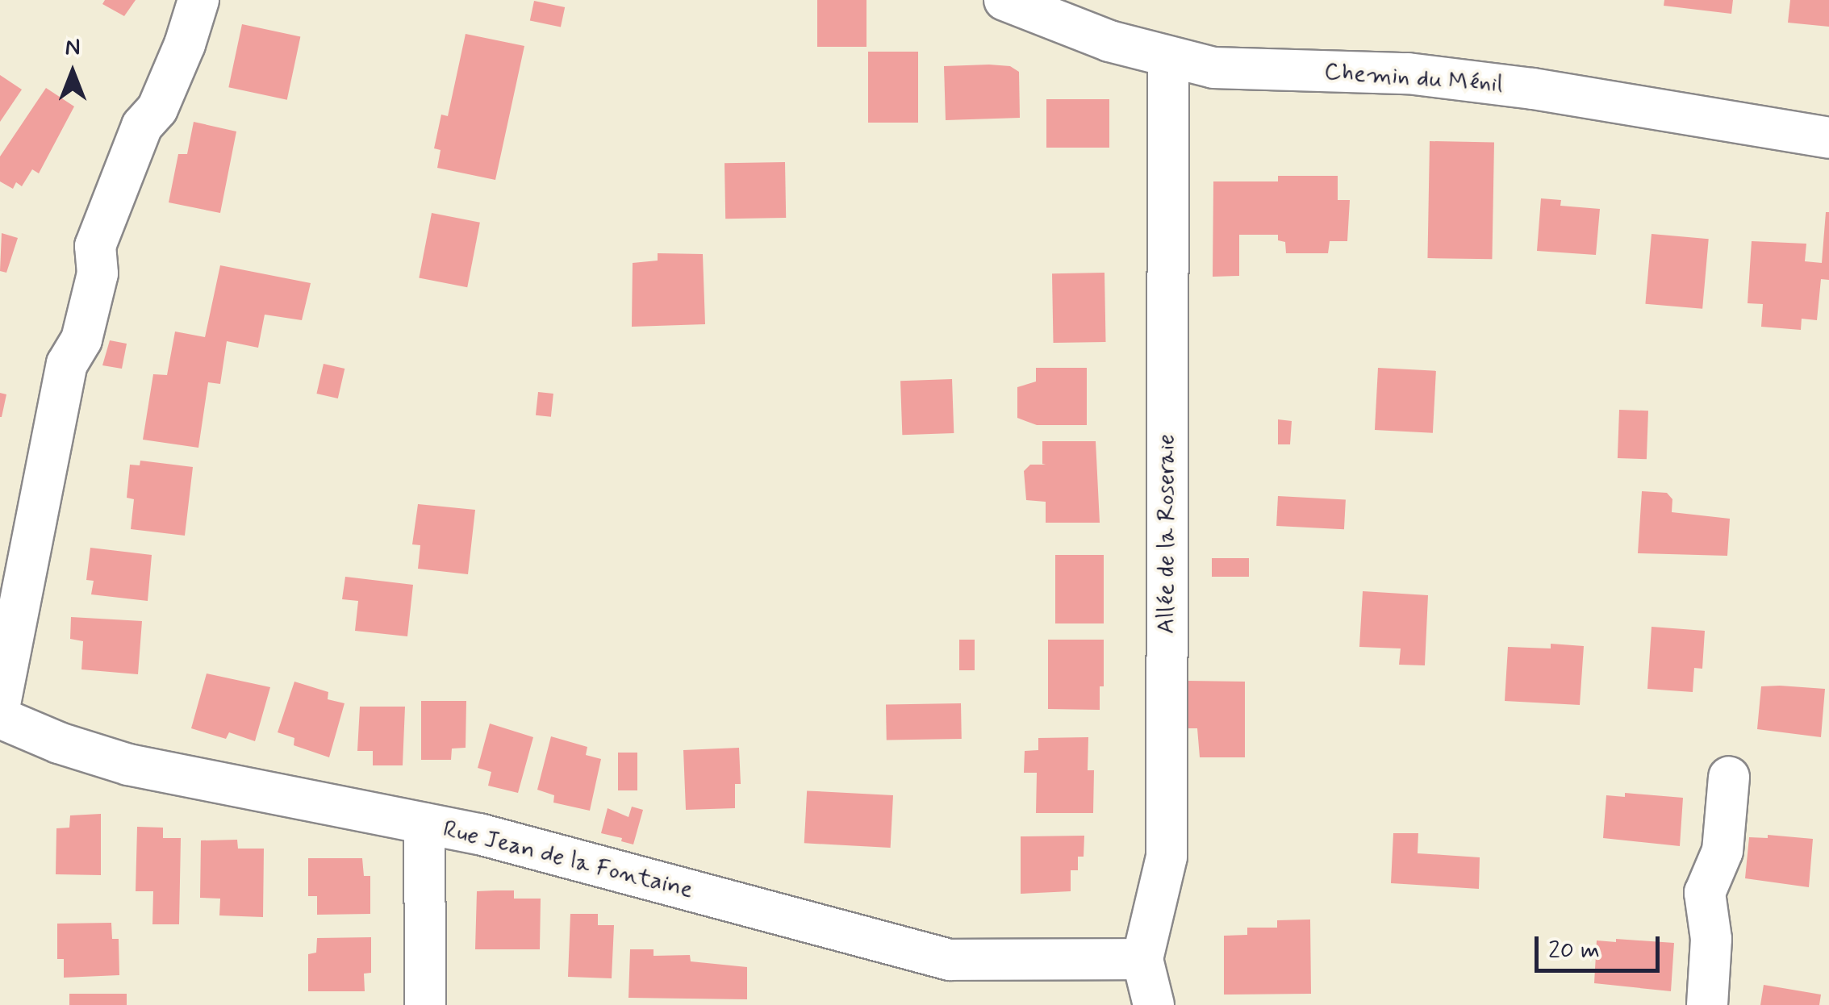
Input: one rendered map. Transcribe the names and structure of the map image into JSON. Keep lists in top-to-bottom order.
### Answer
{
  "streets": {
    "street": ["Chemin du Ménil", "Allée de la Roseraie", "Rue Jean de la Fontaine"]
  },
  "crossings": [
    ["Chemin du Ménil", "Allée de la Roseraie"],
    ["Allée de la Roseraie", "Rue Jean de la Fontaine"]
  ],
  "scale_bar": "20 m",
  "north": "top"
}
